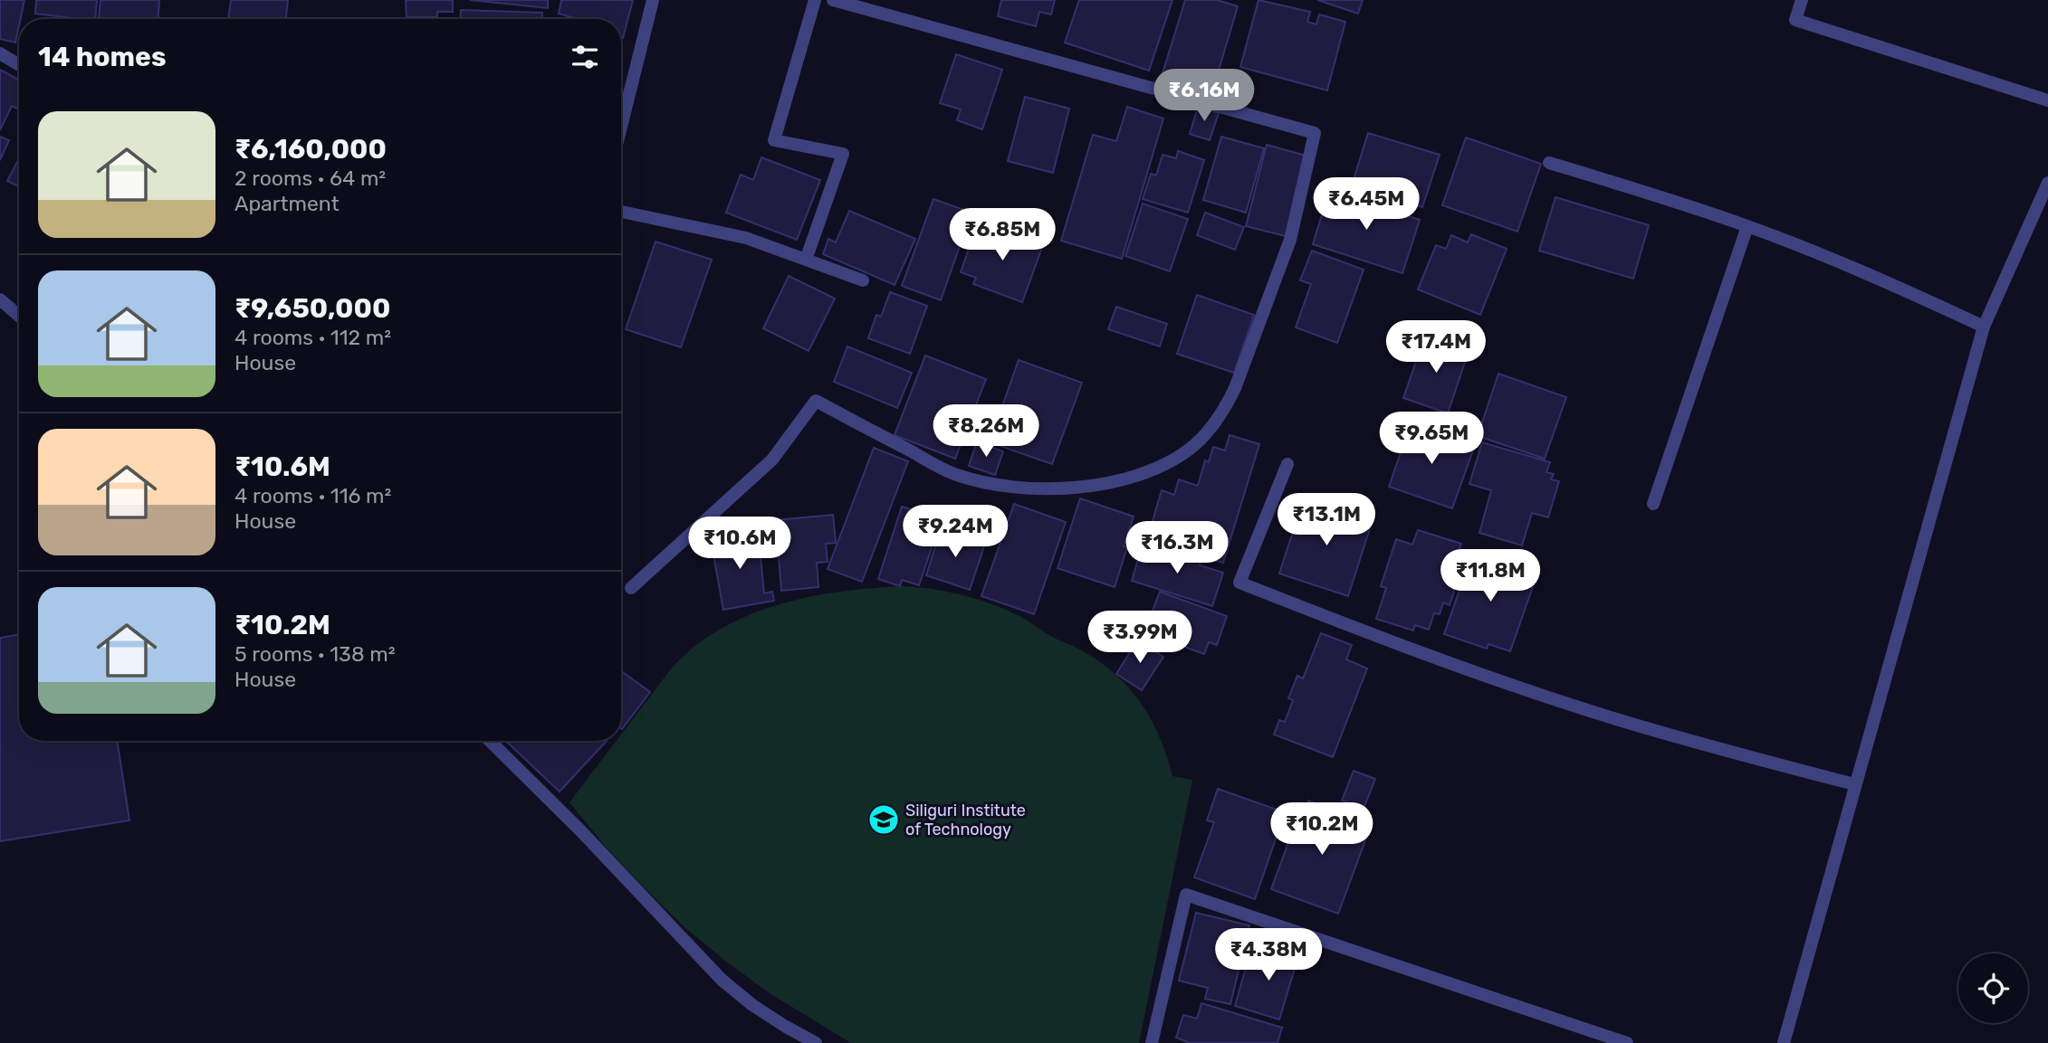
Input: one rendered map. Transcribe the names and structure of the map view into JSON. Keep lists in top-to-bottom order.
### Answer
{
  "places": {
    "school or university": ["Siliguri Institute of Technology"]
  },
  "page": {
    "heading": "14 homes",
    "price": [
      "₹6.16M",
      "₹6.45M",
      "₹6.85M",
      "₹17.4M",
      "₹8.26M",
      "₹9.65M",
      "₹13.1M",
      "₹9.24M",
      "₹10.6M",
      "₹16.3M",
      "₹11.8M",
      "₹3.99M",
      "₹10.2M",
      "₹4.38M"
    ],
    "list": [
      {
        "name": "₹6,160,000",
        "note": "2 rooms · 64 m² · Apartment"
      },
      {
        "name": "₹9,650,000",
        "note": "4 rooms · 112 m² · House"
      },
      {
        "name": "₹10.6M",
        "note": "4 rooms · 116 m² · House"
      },
      {
        "name": "₹10.2M",
        "note": "5 rooms · 138 m² · House"
      }
    ]
  }
}
